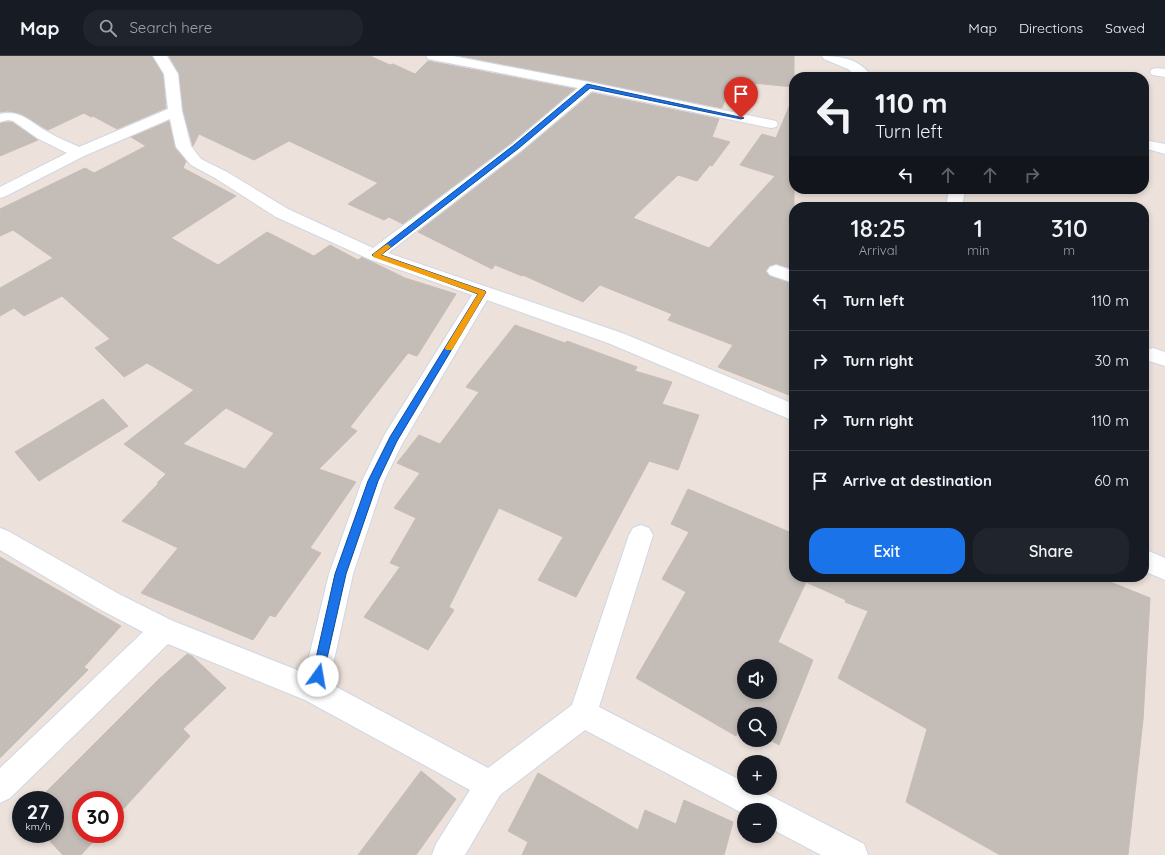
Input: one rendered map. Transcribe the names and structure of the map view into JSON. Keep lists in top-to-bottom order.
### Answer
{
  "page": {
    "header": "Map",
    "search": "Search here",
    "nav": ["Map", "Directions", "Saved"],
    "turn": ["110 m", "Turn left"],
    "eta": [
      "18:25",
      "Arrival",
      "1",
      "min",
      "310",
      "m"
    ],
    "list": [
      {
        "name": "Turn left",
        "value": "110 m"
      },
      {
        "name": "Turn right",
        "value": "30 m"
      },
      {
        "name": "Turn right",
        "value": "110 m"
      },
      {
        "name": "Arrive at destination",
        "value": "60 m"
      }
    ],
    "buttons": ["Exit", "Share"],
    "map_buttons": ["+", "−"],
    "speed": "27 km/h",
    "limit": "30"
  }
}
